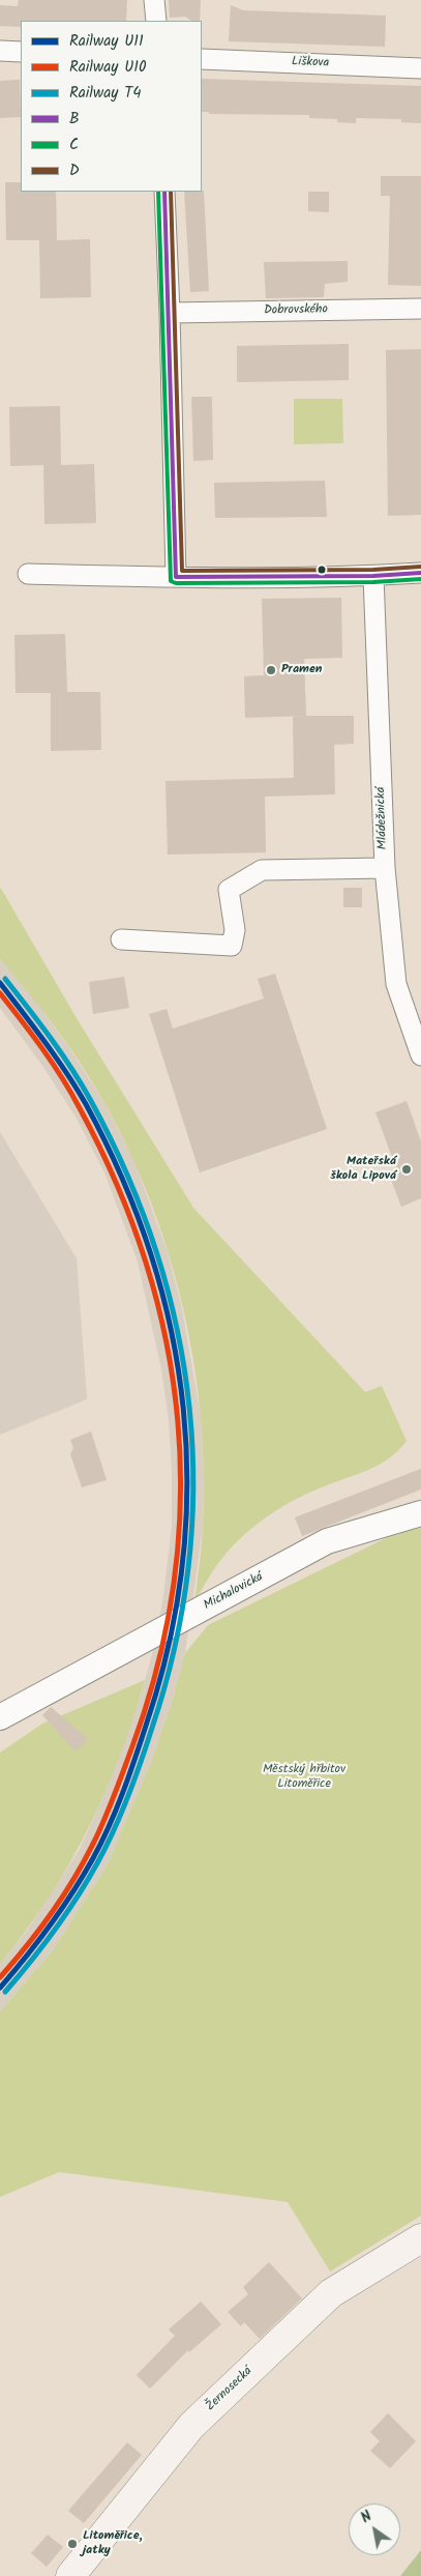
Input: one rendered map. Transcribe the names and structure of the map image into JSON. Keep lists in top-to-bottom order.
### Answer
{
  "streets": {
    "main road": ["Žernosecká"],
    "street": [
      "Liškova",
      "Dobrovského",
      "Mládežnická",
      "Michalovická"
    ]
  },
  "parks": ["Městský hřbitov Litoměřice"],
  "places": ["Pramen", "Mateřská škola Lipová", "Litoměřice, jatky"],
  "lines": [
    "transit line B",
    "transit line C",
    "transit line D",
    "rail line T4",
    "rail line U11",
    "rail line U10"
  ],
  "legend": [
    "Railway U11",
    "Railway U10",
    "Railway T4",
    "B",
    "C",
    "D"
  ],
  "north": "top left"
}
